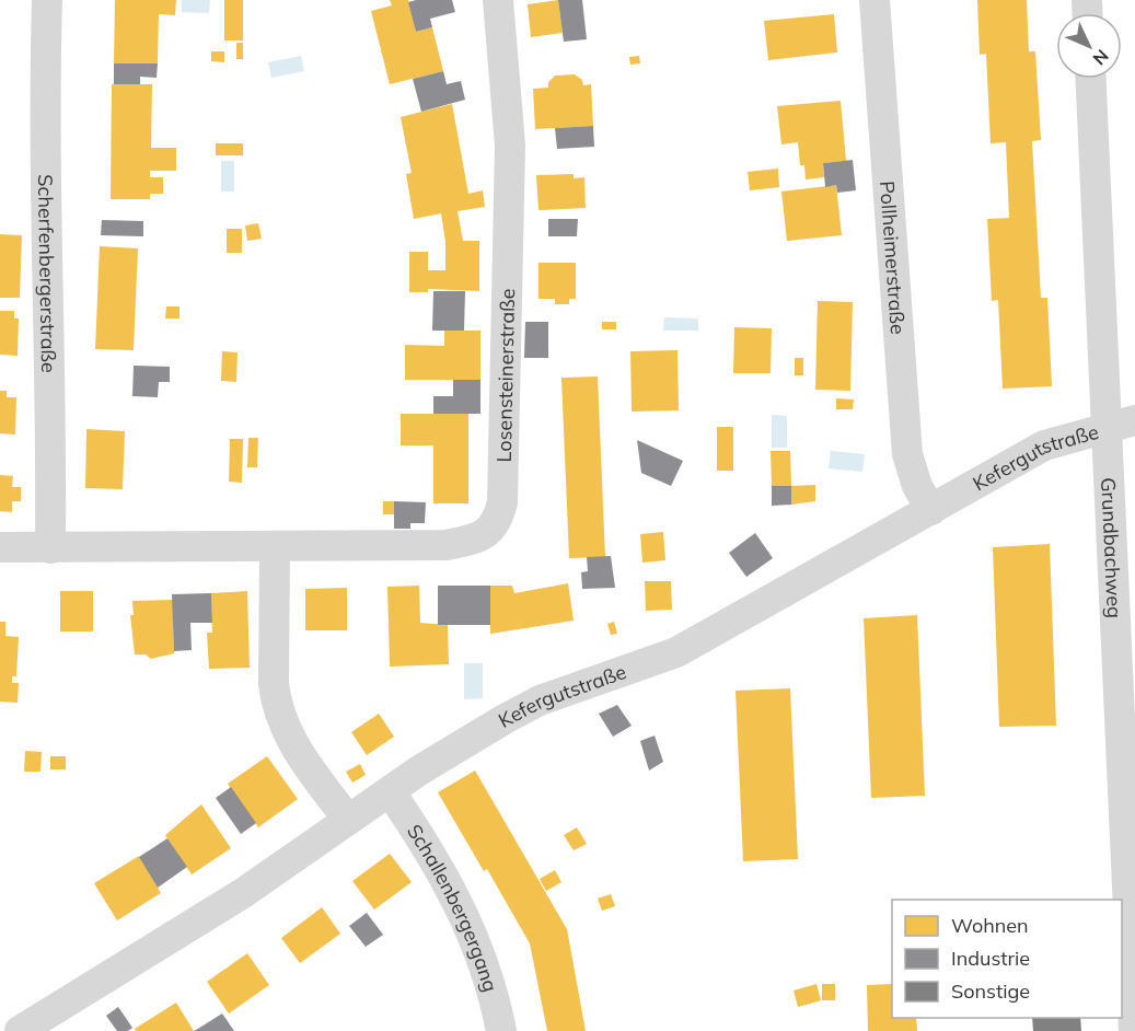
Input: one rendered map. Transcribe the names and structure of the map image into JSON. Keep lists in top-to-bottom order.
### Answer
{
  "streets": {
    "street": [
      "Pollheimerstraße",
      "Scherfenbergerstraße",
      "Losensteinerstraße",
      "Kefergutstraße",
      "Grundbachweg",
      "Schallenbergergang"
    ]
  },
  "crossings": [
    ["Pollheimerstraße", "Kefergutstraße"],
    ["Scherfenbergerstraße", "Losensteinerstraße"],
    ["Kefergutstraße", "Grundbachweg"],
    ["Kefergutstraße", "Schallenbergergang"]
  ],
  "legend": ["Wohnen", "Industrie", "Sonstige"],
  "north": "bottom right"
}
